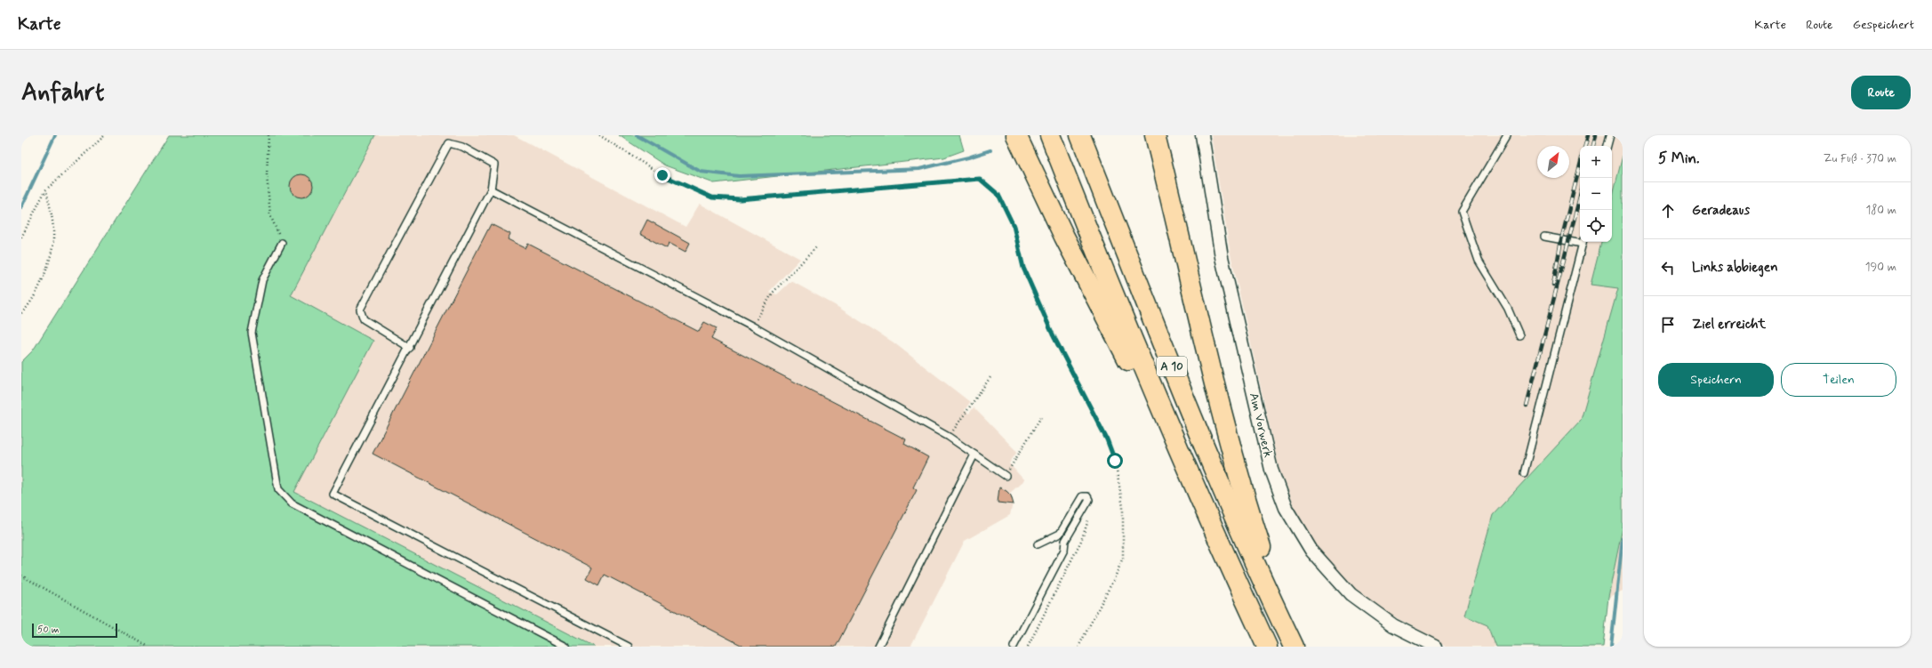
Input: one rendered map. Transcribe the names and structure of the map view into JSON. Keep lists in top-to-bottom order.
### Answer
{
  "streets": {
    "highway": ["A 10"],
    "street": ["Am Vorwerk"]
  },
  "scale_bar": "50 m",
  "north": "top right",
  "page": {
    "header": "Karte",
    "nav": ["Karte", "Route", "Gespeichert"],
    "buttons": [
      "Route",
      ["Speichern", "Teilen"]
    ],
    "title": "Anfahrt",
    "heading": ["5 Min.", "Zu Fuß · 370 m"],
    "map_buttons": ["+", "−"],
    "list": [
      ["Geradeaus", "180 m"],
      ["Links abbiegen", "190 m"],
      "Ziel erreicht"
    ],
    "scale": "50 m"
  }
}
